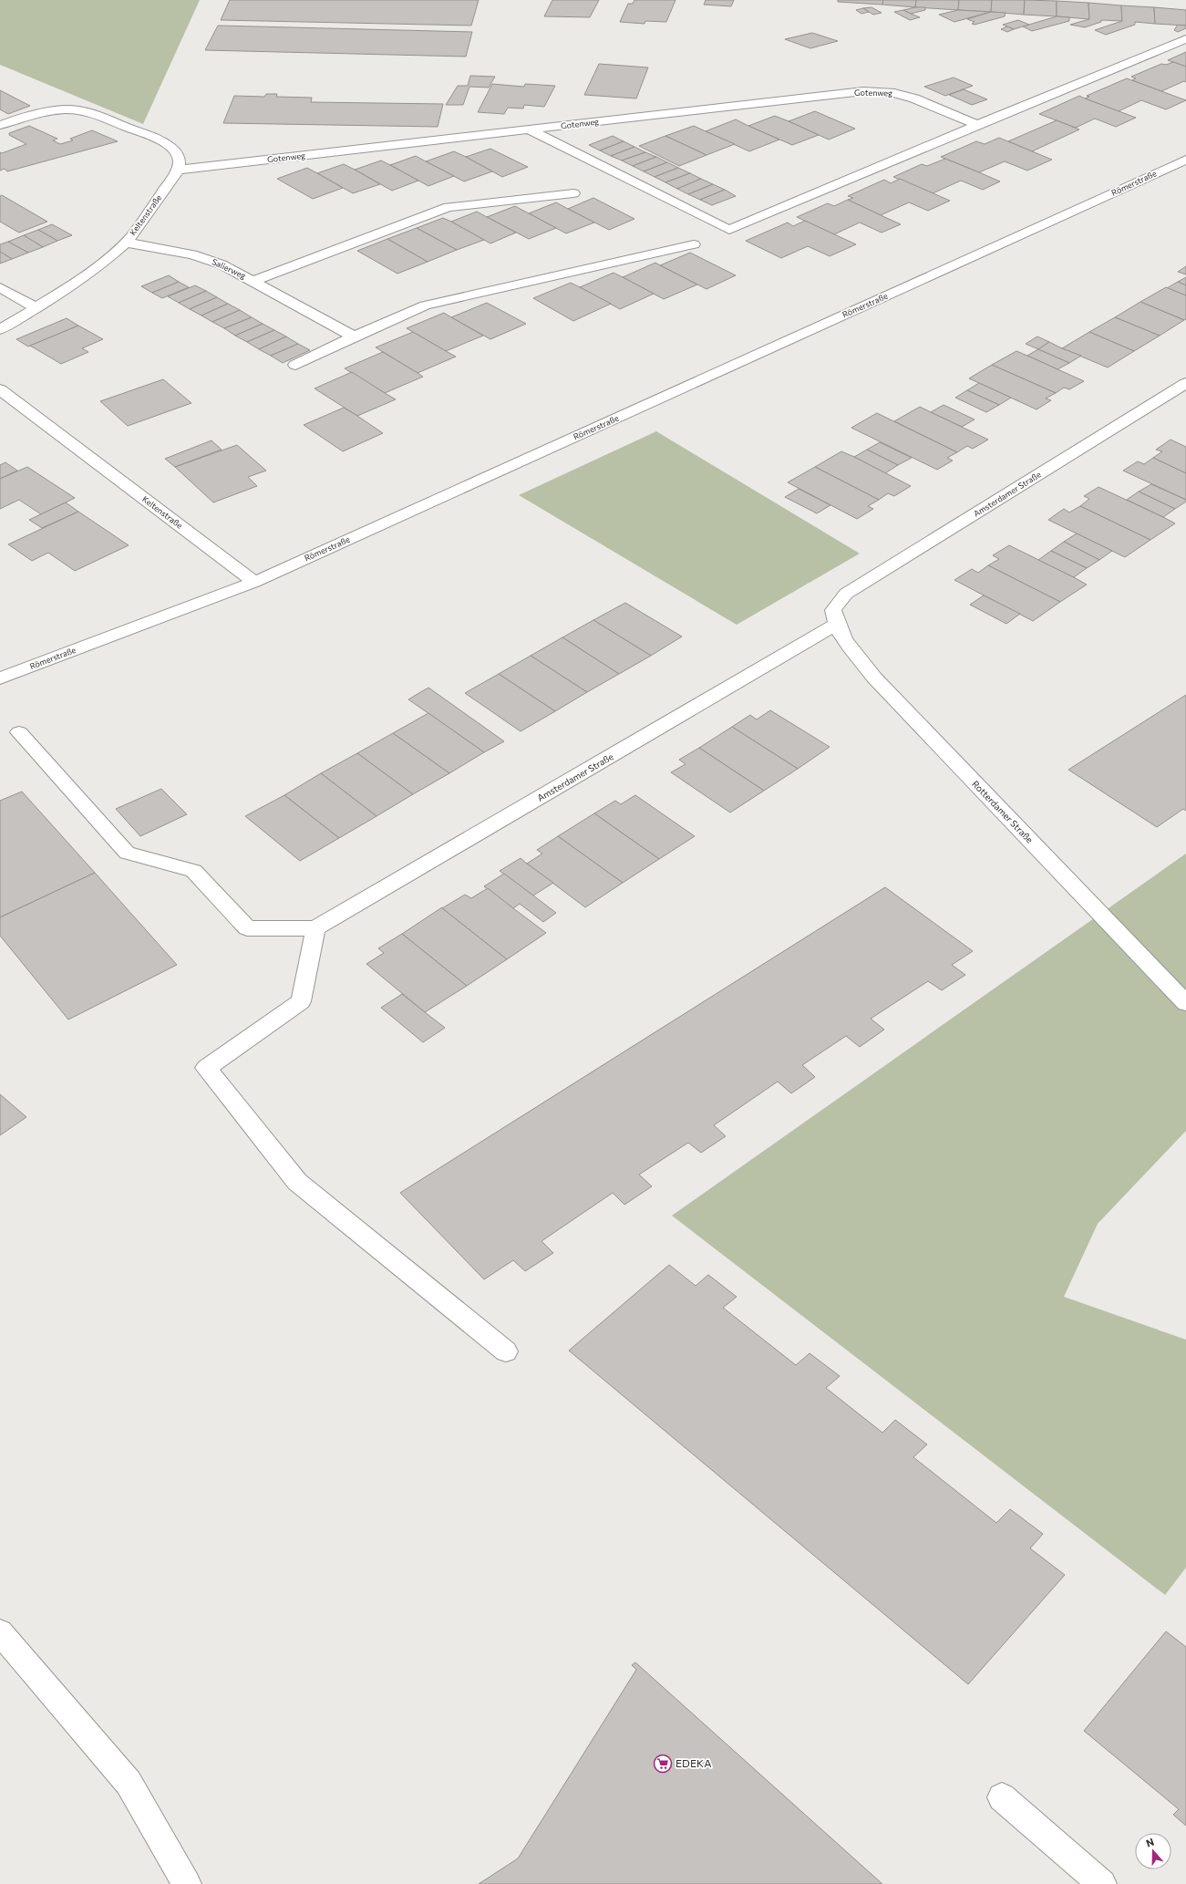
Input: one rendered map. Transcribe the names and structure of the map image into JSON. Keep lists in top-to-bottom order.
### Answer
{
  "streets": {
    "street": [
      "Gotenweg",
      "Römerstraße",
      "Keltenstraße",
      "Salierweg",
      "Amsterdamer Straße",
      "Rotterdamer Straße"
    ]
  },
  "crossings": [
    ["Gotenweg", "Keltenstraße"],
    ["Römerstraße", "Keltenstraße"],
    ["Keltenstraße", "Salierweg"],
    ["Amsterdamer Straße", "Rotterdamer Straße"]
  ],
  "places": {
    "supermarket": ["EDEKA"]
  },
  "north": "top"
}
